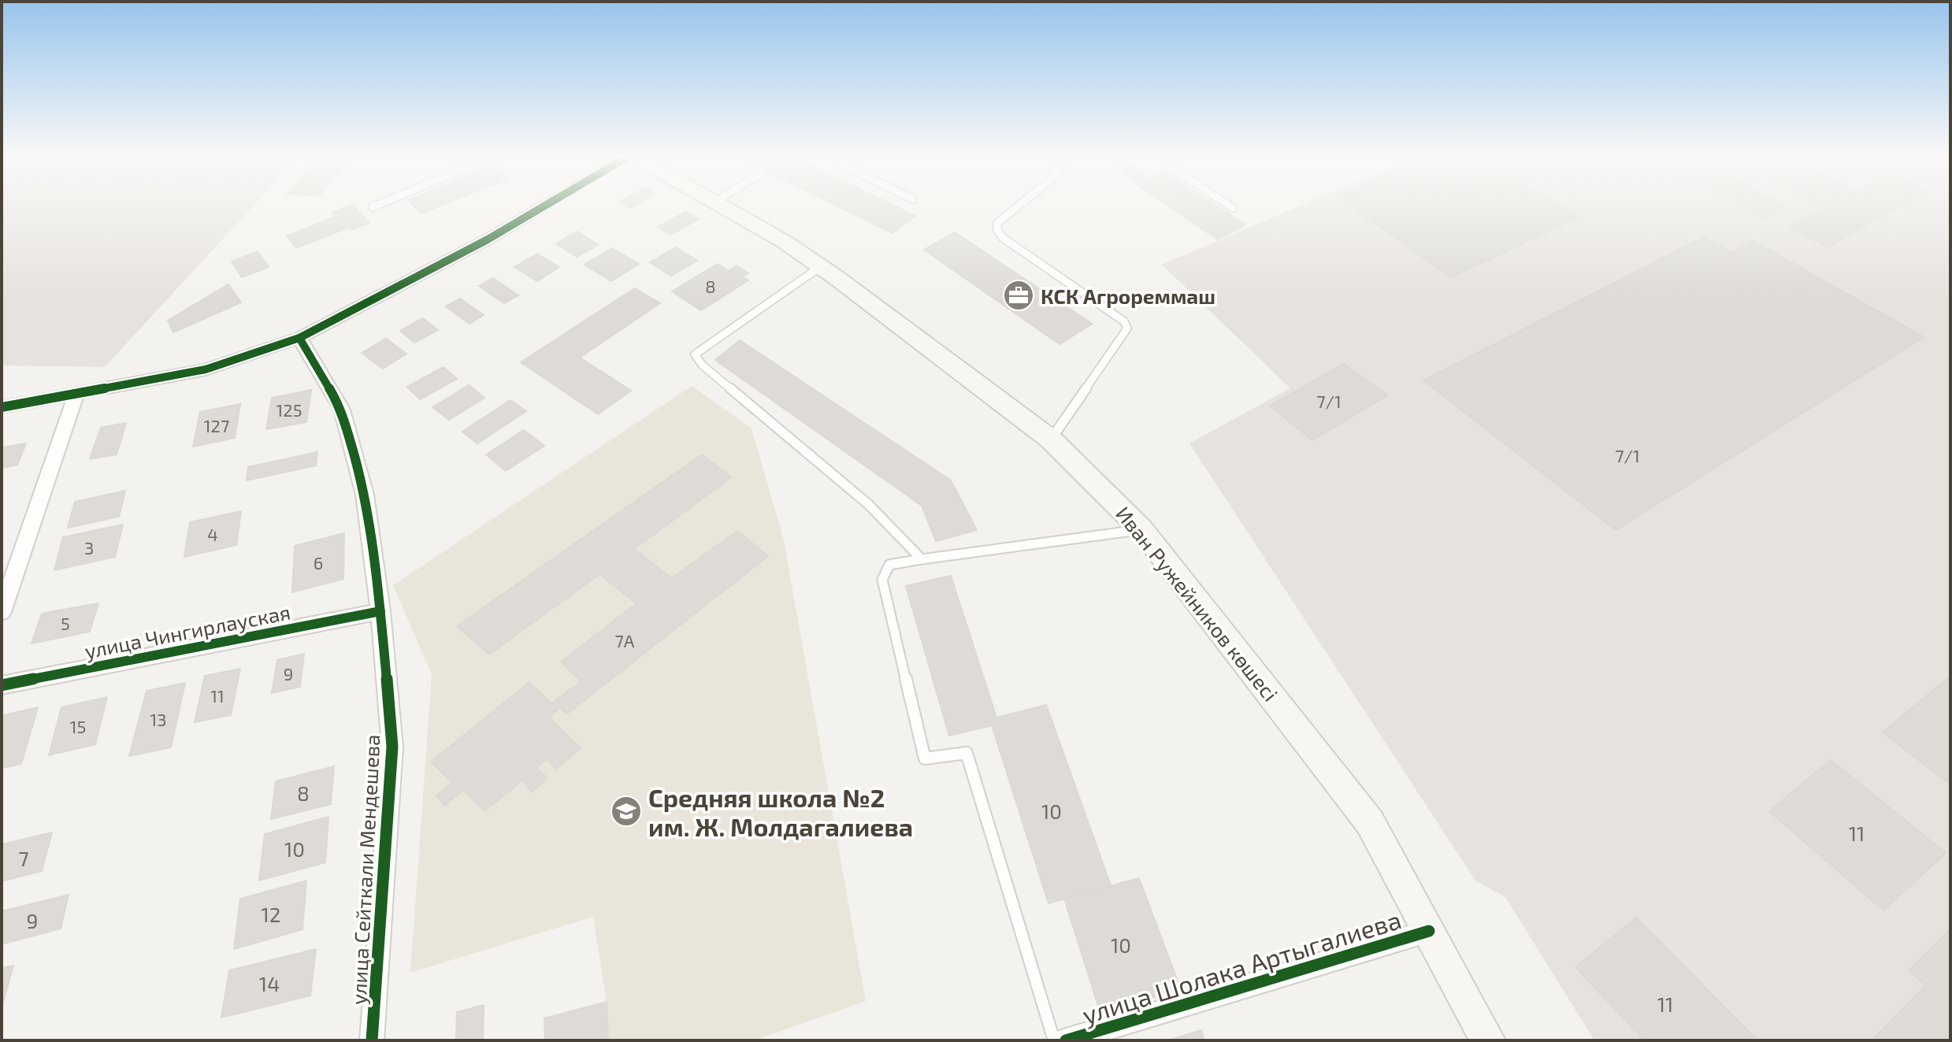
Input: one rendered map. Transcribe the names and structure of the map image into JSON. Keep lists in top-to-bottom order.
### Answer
{
  "streets": {
    "main road": ["Иван Ружейников көшесі"],
    "street": ["улица Чингирлауская", "улица Сейткали Мендешева", "улица Шолака Артыгалиева"]
  },
  "crossings": [
    ["Иван Ружейников көшесі", "улица Шолака Артыгалиева"],
    ["улица Чингирлауская", "улица Сейткали Мендешева"]
  ],
  "places": {
    "office": ["КСК Агрореммаш"],
    "school or university": ["Средняя школа №2 им. Ж. Молдагалиева"]
  },
  "house_numbers": [
    "8",
    "7/1",
    "125",
    "127",
    "7/1",
    "4",
    "3",
    "6",
    "5",
    "7А",
    "9",
    "11",
    "13",
    "15",
    "8",
    "10",
    "11",
    "10",
    "7",
    "12",
    "9",
    "10",
    "14",
    "11"
  ]
}
